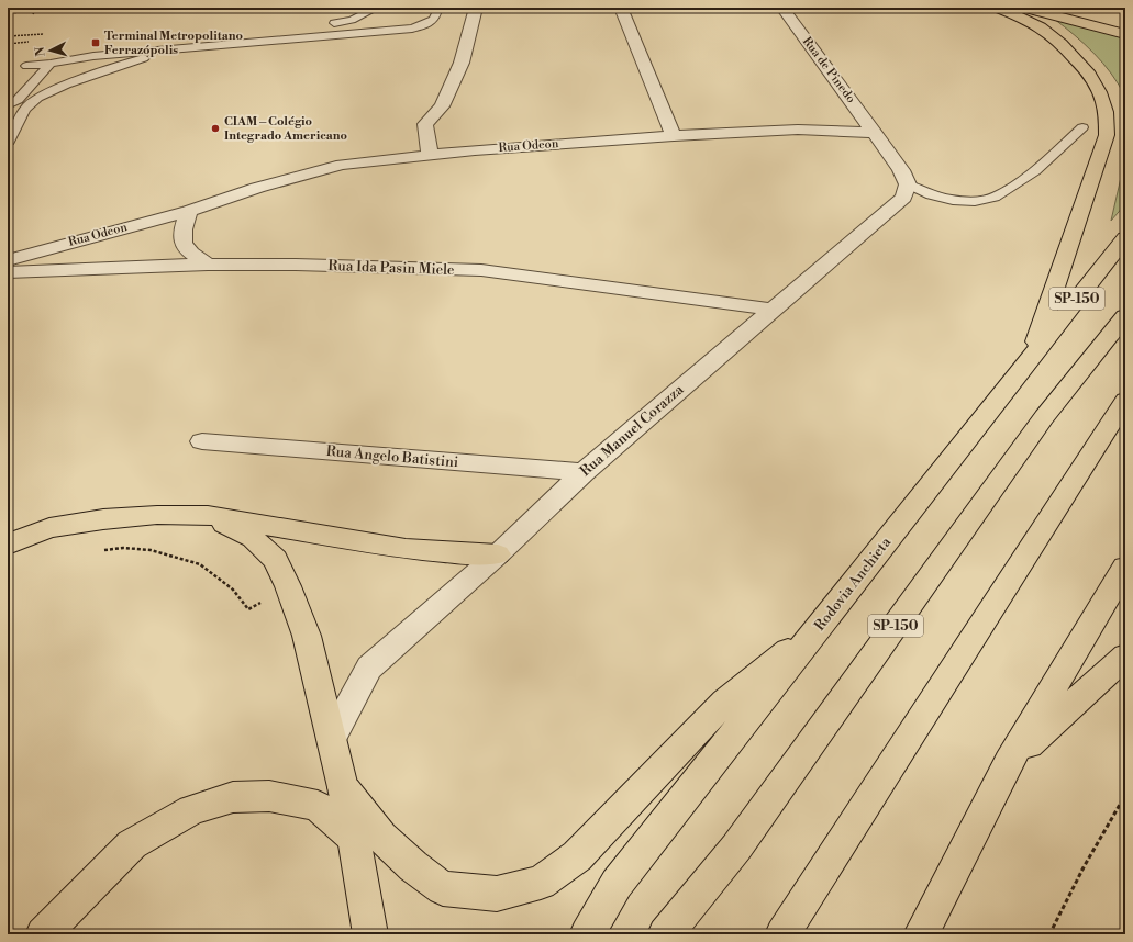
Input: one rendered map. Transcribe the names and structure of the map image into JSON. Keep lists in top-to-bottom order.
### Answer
{
  "streets": {
    "main road": ["SP-150", "Rodovia Anchieta"],
    "street": [
      "Rua de Pinedo",
      "Rua Odeon",
      "Rua Ida Pasin Miele",
      "Rua Manuel Corazza",
      "Rua Angelo Batistini"
    ]
  },
  "crossings": [
    ["Rua de Pinedo", "Rua Odeon"],
    ["Rua Ida Pasin Miele", "Rua Manuel Corazza"],
    ["Rua Manuel Corazza", "Rua Angelo Batistini"]
  ],
  "places": {
    "transit": ["Terminal Metropolitano Ferrazópolis"],
    "other": ["CIAM – Colégio Integrado Americano"]
  },
  "north": "left"
}
